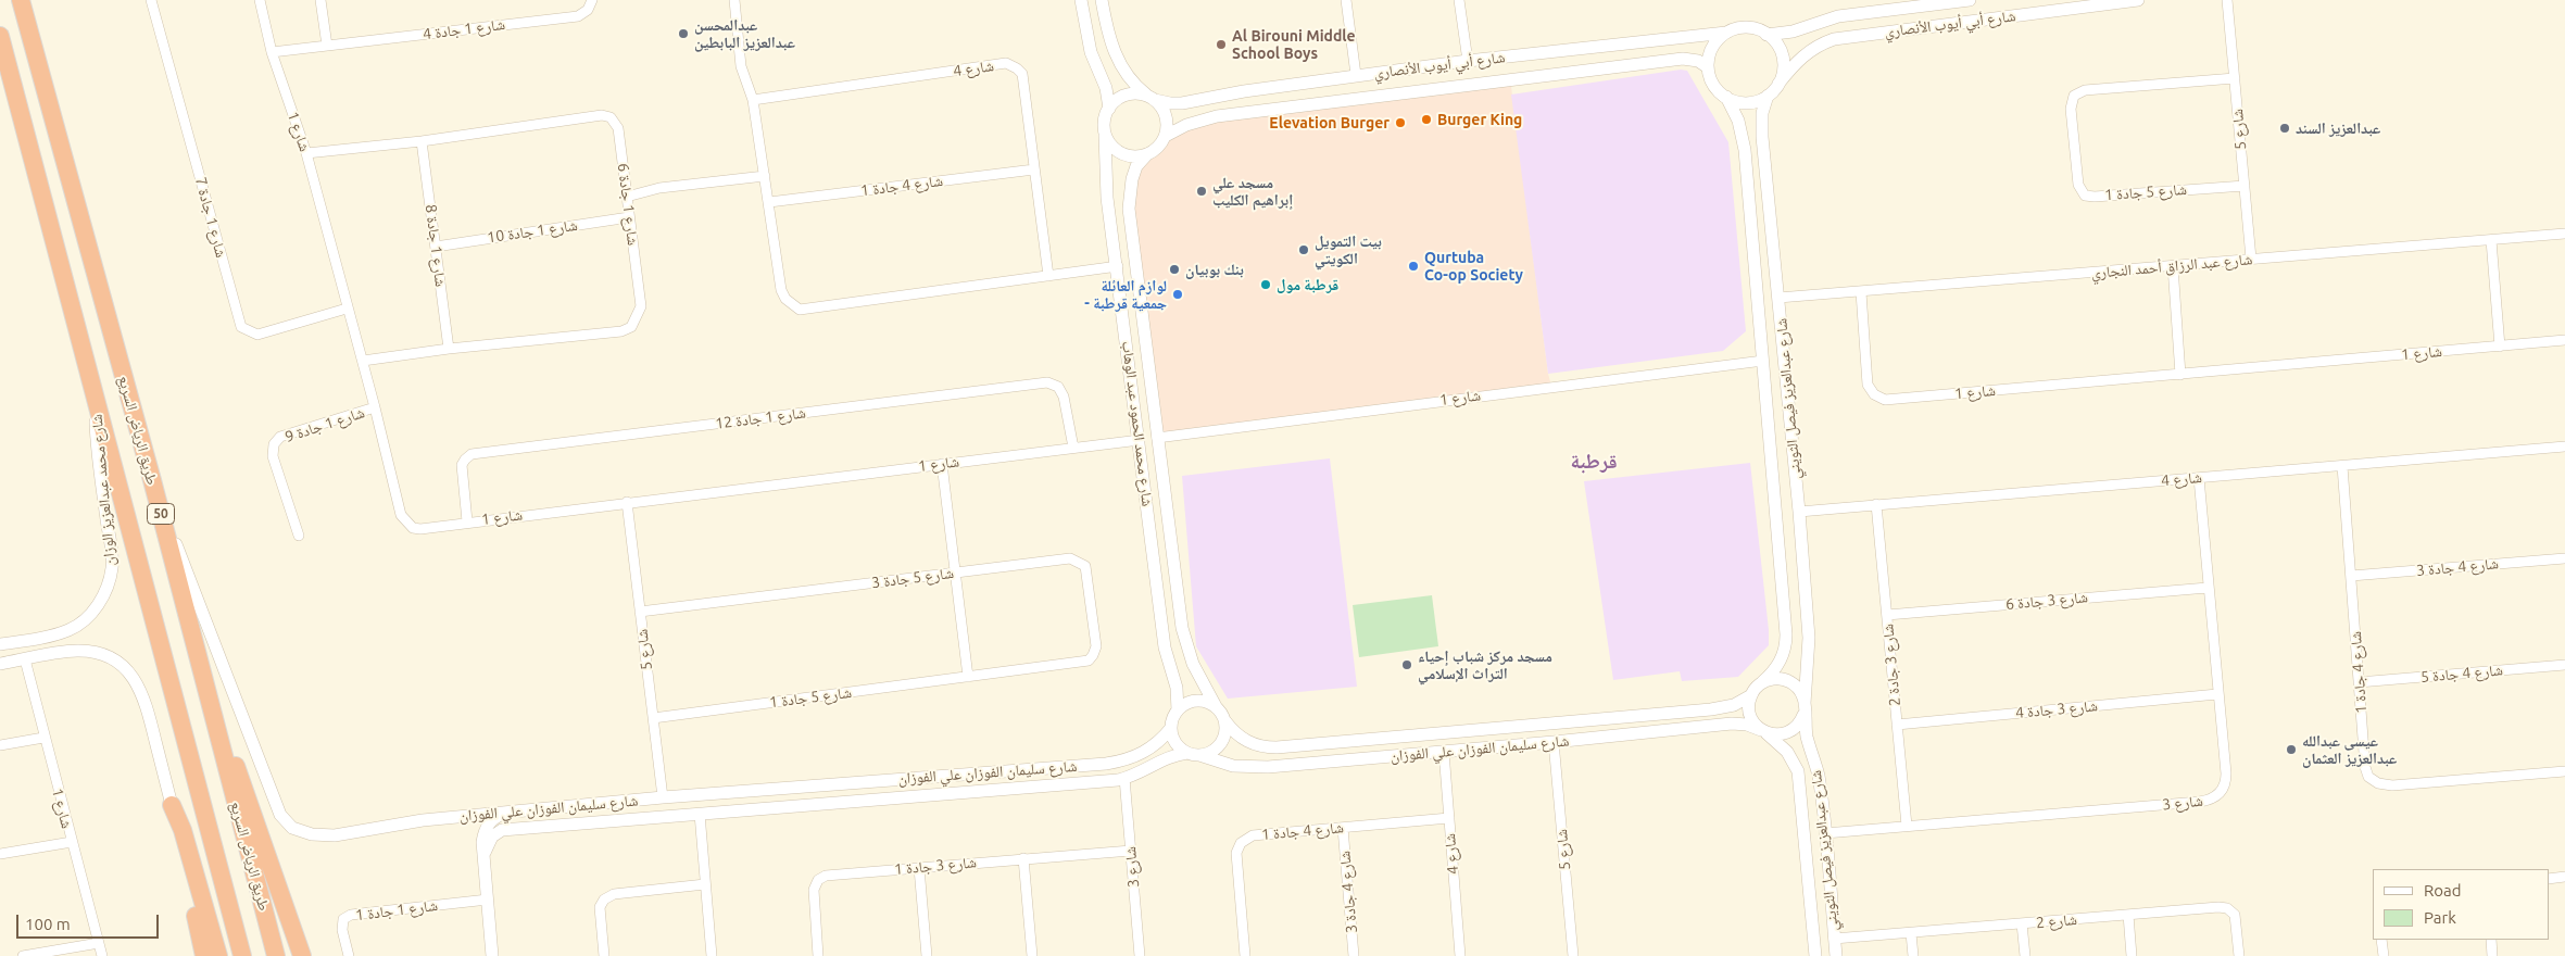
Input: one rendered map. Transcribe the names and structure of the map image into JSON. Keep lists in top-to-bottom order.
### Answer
{
  "streets": {
    "highway": ["طريق الرياض السريع", "50"],
    "street": [
      "شارع أبي أيوب الأنصاري",
      "شارع 1 جادة 4",
      "شارع 4",
      "شارع 5",
      "شارع 1",
      "شارع 4 جادة 1",
      "شارع 5 جادة 1",
      "شارع 1 جادة 6",
      "شارع 1 جادة 7",
      "شارع 1 جادة 10",
      "شارع 1 جادة 8",
      "شارع عبد الرزاق أحمد النجاري",
      "شارع عبدالعزيز فيصل الثويني",
      "شارع 1 جادة 12",
      "شارع محمد الحمود عبد الوهاب",
      "شارع 1 جادة 9",
      "شارع محمد عبدالعزيز الوزان",
      "شارع 4 جادة 3",
      "شارع 5 جادة 3",
      "شارع 3 جادة 6",
      "شارع 3 جادة 2",
      "شارع 4 جادة 5",
      "شارع 3 جادة 4",
      "شارع سليمان الفوزان علي الفوزان",
      "شارع 3",
      "شارع 3 جادة 1",
      "شارع 1 جادة 1",
      "شارع 2"
    ]
  },
  "crossings": [
    ["شارع أبي أيوب الأنصاري", "شارع عبدالعزيز فيصل الثويني"],
    ["شارع أبي أيوب الأنصاري", "شارع محمد الحمود عبد الوهاب"],
    ["شارع 1 جادة 4", "شارع 1"],
    ["شارع 4", "شارع 4 جادة 1"],
    ["شارع 4", "شارع عبدالعزيز فيصل الثويني"],
    ["شارع 4", "شارع 3 جادة 2"],
    ["شارع 4", "شارع سليمان الفوزان علي الفوزان"],
    ["شارع 4", "شارع 3"],
    ["شارع 5", "شارع 1"],
    ["شارع 5", "شارع 5 جادة 1"],
    ["شارع 5", "شارع عبد الرزاق أحمد النجاري"],
    ["شارع 5", "شارع 5 جادة 3"],
    ["شارع 5", "شارع سليمان الفوزان علي الفوزان"],
    ["شارع 1", "شارع 1 جادة 6"],
    ["شارع 1", "شارع 1 جادة 7"],
    ["شارع 1", "شارع عبد الرزاق أحمد النجاري"],
    ["شارع 1", "شارع عبدالعزيز فيصل الثويني"],
    ["شارع 1", "شارع 1 جادة 12"],
    ["شارع 1", "شارع محمد الحمود عبد الوهاب"],
    ["شارع 1", "شارع 1 جادة 9"],
    ["شارع 4 جادة 1", "شارع 4 جادة 3"],
    ["شارع 4 جادة 1", "شارع 4 جادة 5"],
    ["شارع 5 جادة 1", "شارع 5 جادة 3"],
    ["شارع 1 جادة 6", "شارع 1 جادة 10"],
    ["شارع 1 جادة 6", "شارع 1 جادة 8"],
    ["شارع 1 جادة 10", "شارع 1 جادة 8"],
    ["شارع عبد الرزاق أحمد النجاري", "شارع عبدالعزيز فيصل الثويني"],
    ["شارع عبدالعزيز فيصل الثويني", "شارع سليمان الفوزان علي الفوزان"],
    ["شارع عبدالعزيز فيصل الثويني", "شارع 3"],
    ["شارع عبدالعزيز فيصل الثويني", "شارع 2"],
    ["شارع محمد الحمود عبد الوهاب", "شارع سليمان الفوزان علي الفوزان"],
    ["طريق الرياض السريع", "شارع سليمان الفوزان علي الفوزان"],
    ["شارع محمد عبدالعزيز الوزان", "50"],
    ["شارع 3 جادة 6", "شارع 3 جادة 2"],
    ["شارع 3 جادة 6", "شارع 3"],
    ["شارع 3 جادة 2", "شارع 3 جادة 4"],
    ["شارع 3 جادة 2", "شارع 3"],
    ["شارع 3 جادة 4", "شارع 3"],
    ["شارع سليمان الفوزان علي الفوزان", "شارع 3"],
    ["شارع 3", "شارع 3 جادة 1"]
  ],
  "districts": ["قرطبة"],
  "places": [
    "عبدالمحسن عبدالعزيز البابطين",
    "Al Birouni Middle School Boys",
    "Burger King",
    "Elevation Burger",
    "عبدالعزيز السند",
    "مسجد علي إبراهيم الكليب",
    "بيت التمويل الكويتي",
    "Qurtuba Co-op Society",
    "بنك بوبيان",
    "قرطبة مول",
    "لوازم العائلة - جمعية قرطبة",
    "مسجد مركز شباب إحياء التراث الإسلامي",
    "عيسى عبدالله عبدالعزيز العثمان"
  ],
  "legend": ["Road", "Park"],
  "scale_bar": "100 m"
}
